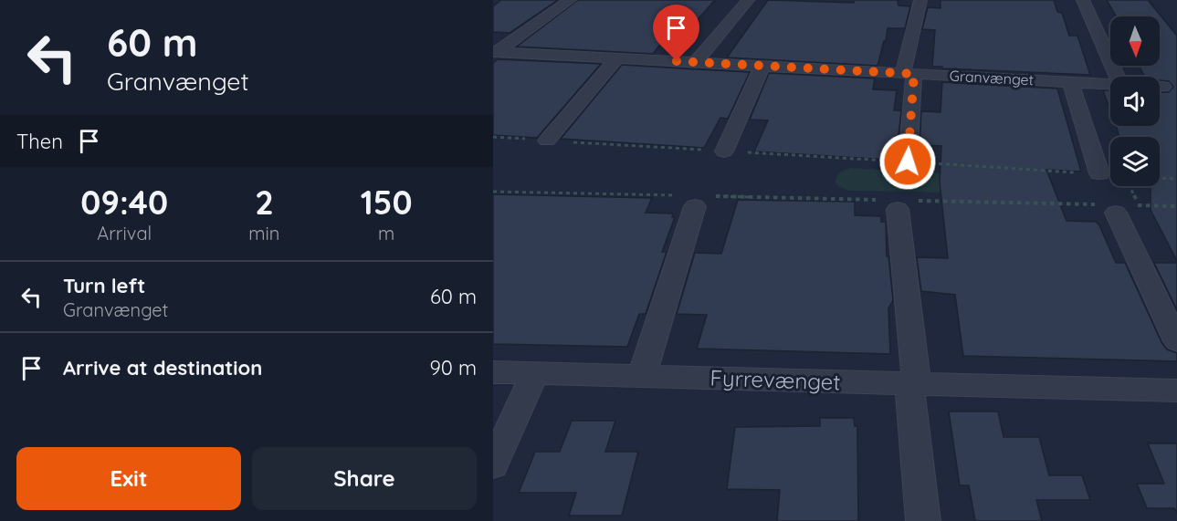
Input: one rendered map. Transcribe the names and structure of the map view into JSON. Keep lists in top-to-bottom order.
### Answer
{
  "streets": {
    "street": ["Granvænget", "Fyrrevænget"]
  },
  "north": "bottom",
  "page": {
    "turn": ["60 m", "Granvænget"],
    "then": "Then",
    "eta": [
      "09:40",
      "Arrival",
      "2",
      "min",
      "150",
      "m"
    ],
    "list": [
      {
        "name": "Turn left",
        "note": "Granvænget",
        "value": "60 m"
      },
      {
        "name": "Arrive at destination",
        "value": "90 m"
      }
    ],
    "buttons": ["Exit", "Share"]
  }
}
